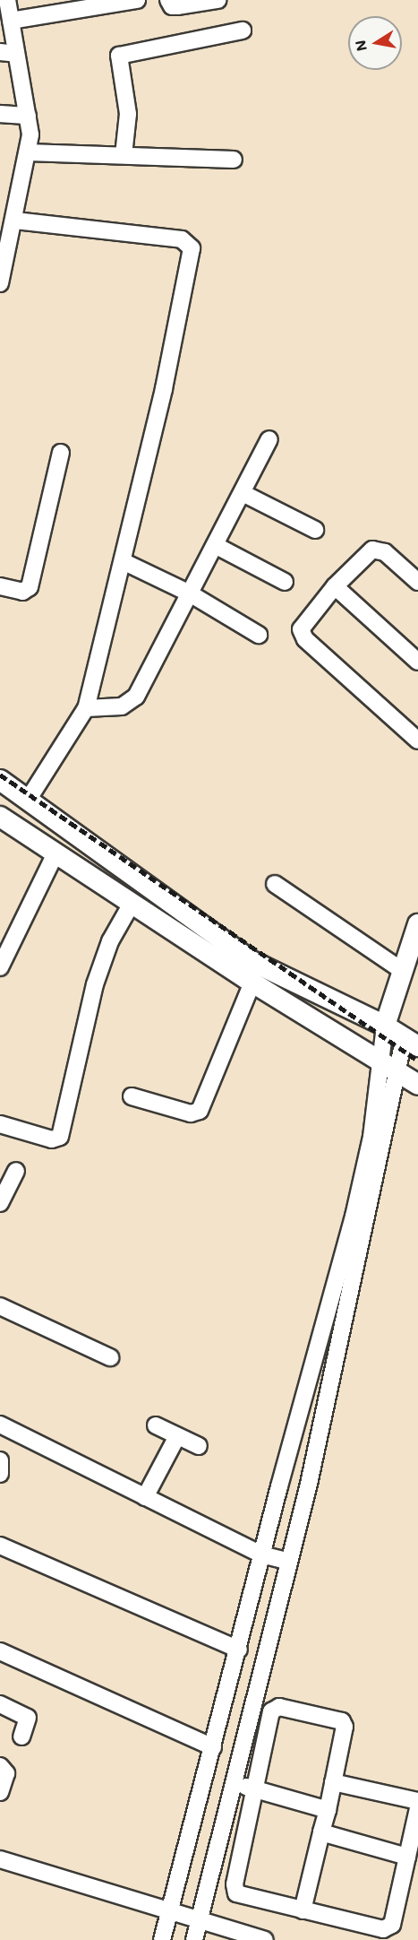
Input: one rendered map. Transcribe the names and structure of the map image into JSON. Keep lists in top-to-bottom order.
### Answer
{
  "north": "left"
}
